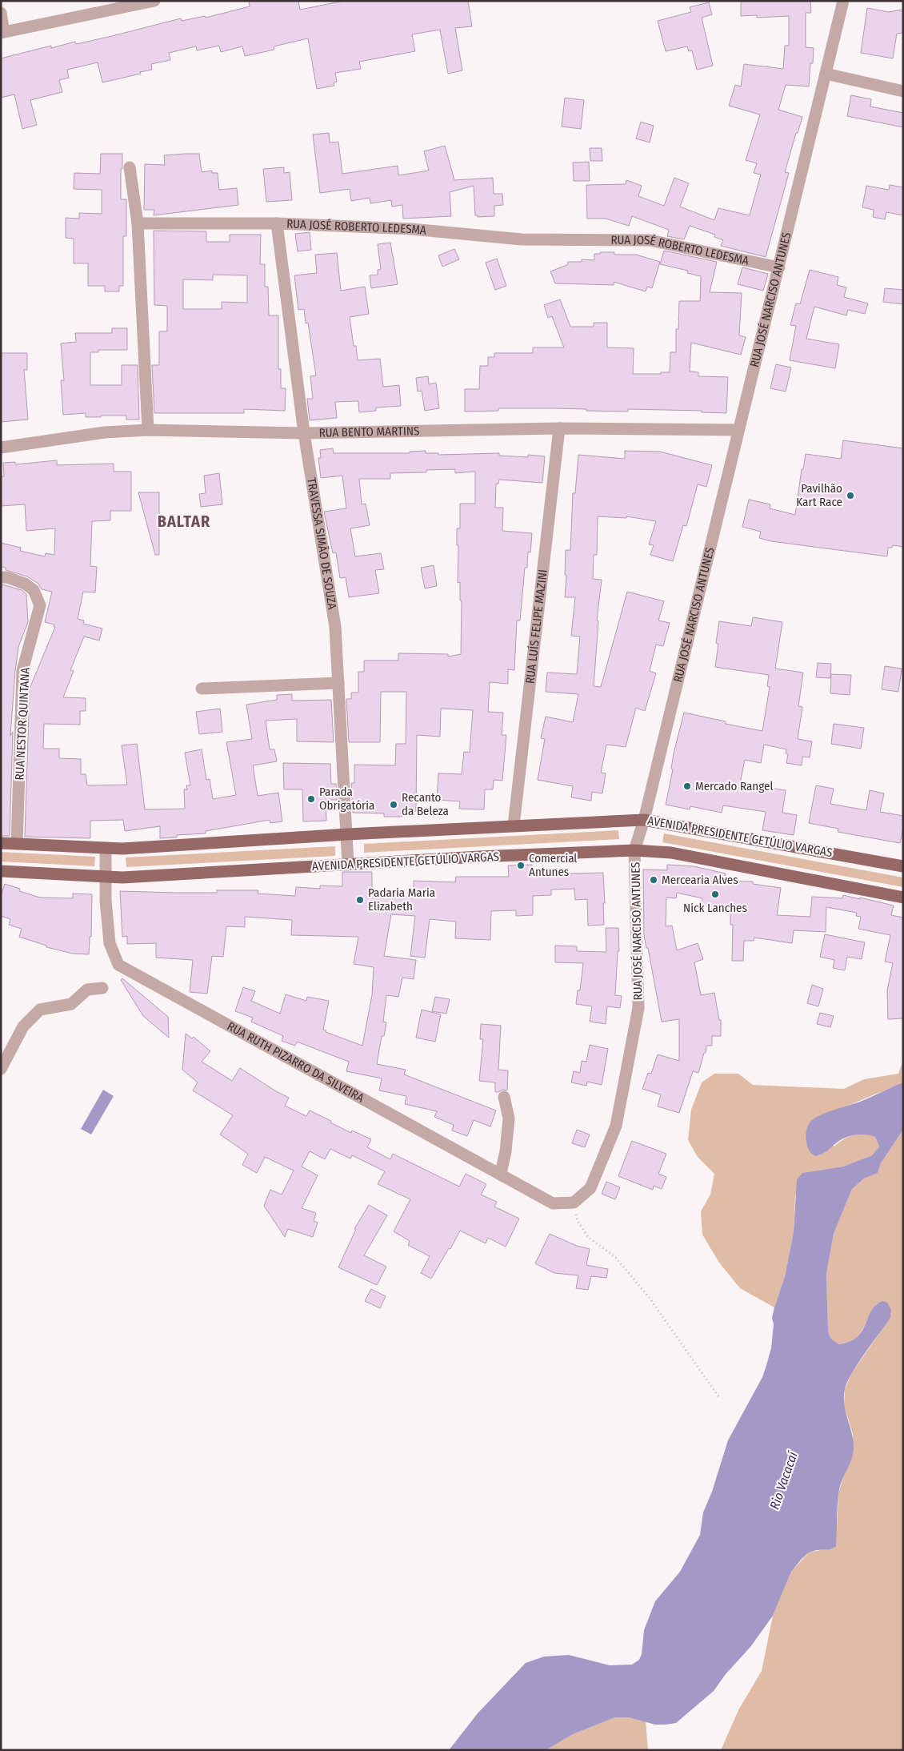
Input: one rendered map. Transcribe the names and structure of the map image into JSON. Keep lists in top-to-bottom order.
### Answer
{
  "streets": {
    "main road": ["AVENIDA PRESIDENTE GETÚLIO VARGAS"],
    "street": [
      "RUA JOSÉ ROBERTO LEDESMA",
      "RUA JOSÉ NARCISO ANTUNES",
      "RUA BENTO MARTINS",
      "TRAVESSA SIMÃO DE SOUZA",
      "RUA LUÍS FELIPE MAZINI",
      "RUA NESTOR QUINTANA",
      "RUA RUTH PIZARRO DA SILVEIRA"
    ]
  },
  "crossings": [
    ["RUA JOSÉ ROBERTO LEDESMA", "RUA JOSÉ NARCISO ANTUNES"],
    ["RUA JOSÉ ROBERTO LEDESMA", "TRAVESSA SIMÃO DE SOUZA"],
    ["RUA JOSÉ NARCISO ANTUNES", "RUA BENTO MARTINS"],
    ["RUA JOSÉ NARCISO ANTUNES", "AVENIDA PRESIDENTE GETÚLIO VARGAS"],
    ["RUA JOSÉ NARCISO ANTUNES", "RUA RUTH PIZARRO DA SILVEIRA"],
    ["RUA BENTO MARTINS", "TRAVESSA SIMÃO DE SOUZA"],
    ["RUA BENTO MARTINS", "RUA LUÍS FELIPE MAZINI"],
    ["TRAVESSA SIMÃO DE SOUZA", "AVENIDA PRESIDENTE GETÚLIO VARGAS"],
    ["RUA LUÍS FELIPE MAZINI", "AVENIDA PRESIDENTE GETÚLIO VARGAS"],
    ["RUA NESTOR QUINTANA", "AVENIDA PRESIDENTE GETÚLIO VARGAS"],
    ["AVENIDA PRESIDENTE GETÚLIO VARGAS", "RUA RUTH PIZARRO DA SILVEIRA"]
  ],
  "districts": ["BALTAR"],
  "water": ["Rio Vacacaí"],
  "places": [
    "Pavilhão Kart Race",
    "Mercado Rangel",
    "Parada Obrigatória",
    "Recanto da Beleza",
    "Comercial Antunes",
    "Mercearia Alves",
    "Nick Lanches",
    "Padaria Maria Elizabeth"
  ]
}
